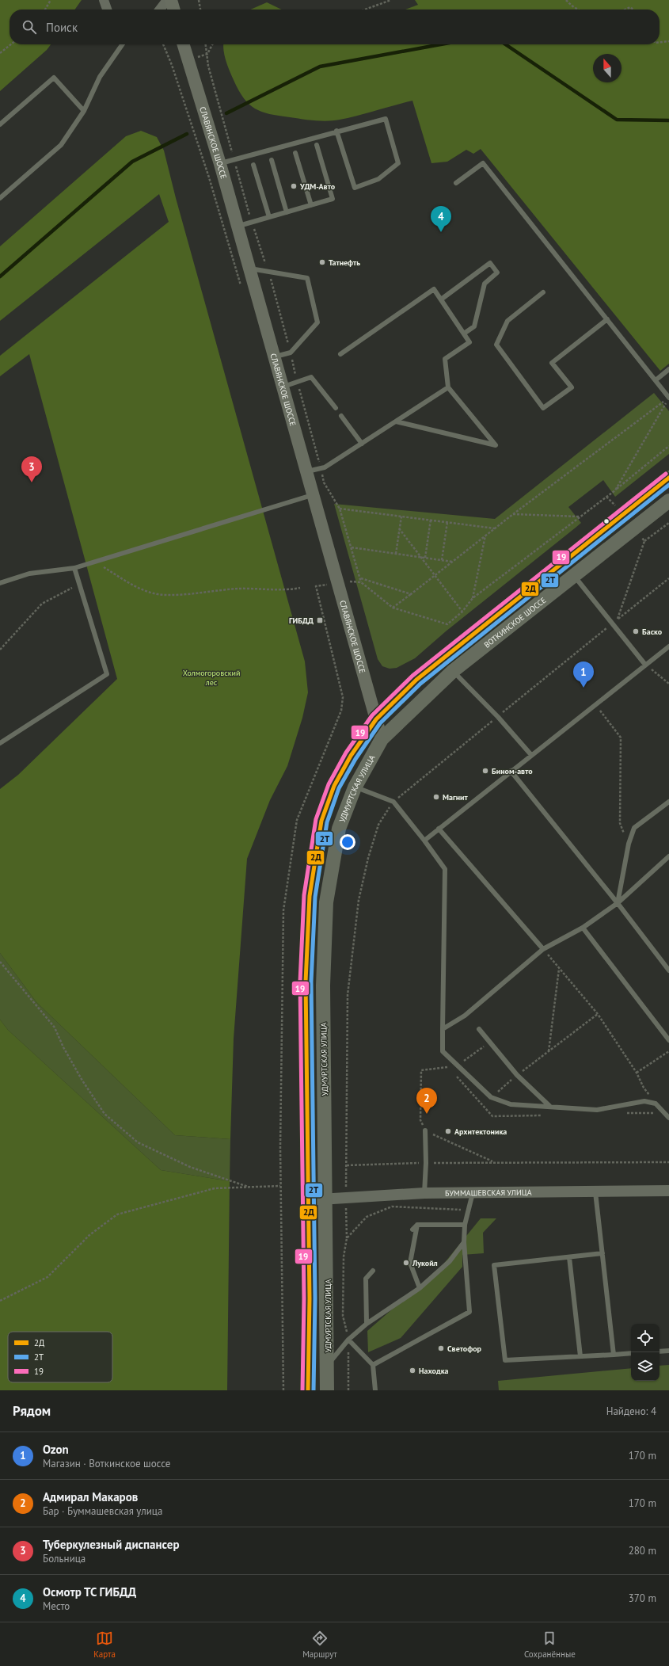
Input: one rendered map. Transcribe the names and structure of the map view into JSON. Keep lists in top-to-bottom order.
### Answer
{
  "streets": {
    "main road": ["СЛАВЯНСКОЕ ШОССЕ", "ВОТКИНСКОЕ ШОССЕ", "УДМУРТСКАЯ УЛИЦА"],
    "street": ["БУММАШЕВСКАЯ УЛИЦА"]
  },
  "crossings": [
    ["СЛАВЯНСКОЕ ШОССЕ", "ВОТКИНСКОЕ ШОССЕ"],
    ["СЛАВЯНСКОЕ ШОССЕ", "УДМУРТСКАЯ УЛИЦА"],
    ["ВОТКИНСКОЕ ШОССЕ", "УДМУРТСКАЯ УЛИЦА"],
    ["УДМУРТСКАЯ УЛИЦА", "БУММАШЕВСКАЯ УЛИЦА"]
  ],
  "parks": ["Холмогоровский лес"],
  "places": {
    "other": [
      "УДМ-Авто",
      "Татнефть",
      "Баско",
      "Бином-авто",
      "Магнит",
      "Архитектоника",
      "Лукойл",
      "Светофор",
      "Находка"
    ],
    "transit": ["ГИБДД"]
  },
  "lines": ["transit line 19", "transit line 2Д", "transit line 2Т"],
  "legend": ["2Д", "2Т", "19"],
  "north": "top",
  "page": {
    "search": "Поиск",
    "pins": [
      "4",
      "3",
      "1",
      "2"
    ],
    "heading": ["Рядом", "Найдено: 4"],
    "list": [
      {
        "mark": "1",
        "name": "Ozon",
        "note": "Магазин · Воткинское шоссе",
        "value": "170 m"
      },
      {
        "mark": "2",
        "name": "Адмирал Макаров",
        "note": "Бар · Буммашевская улица",
        "value": "170 m"
      },
      {
        "mark": "3",
        "name": "Туберкулезный диспансер",
        "note": "Больница",
        "value": "280 m"
      },
      {
        "mark": "4",
        "name": "Осмотр ТС ГИБДД",
        "note": "Место",
        "value": "370 m"
      }
    ],
    "nav": ["Карта", "Маршрут", "Сохранённые"]
  }
}
